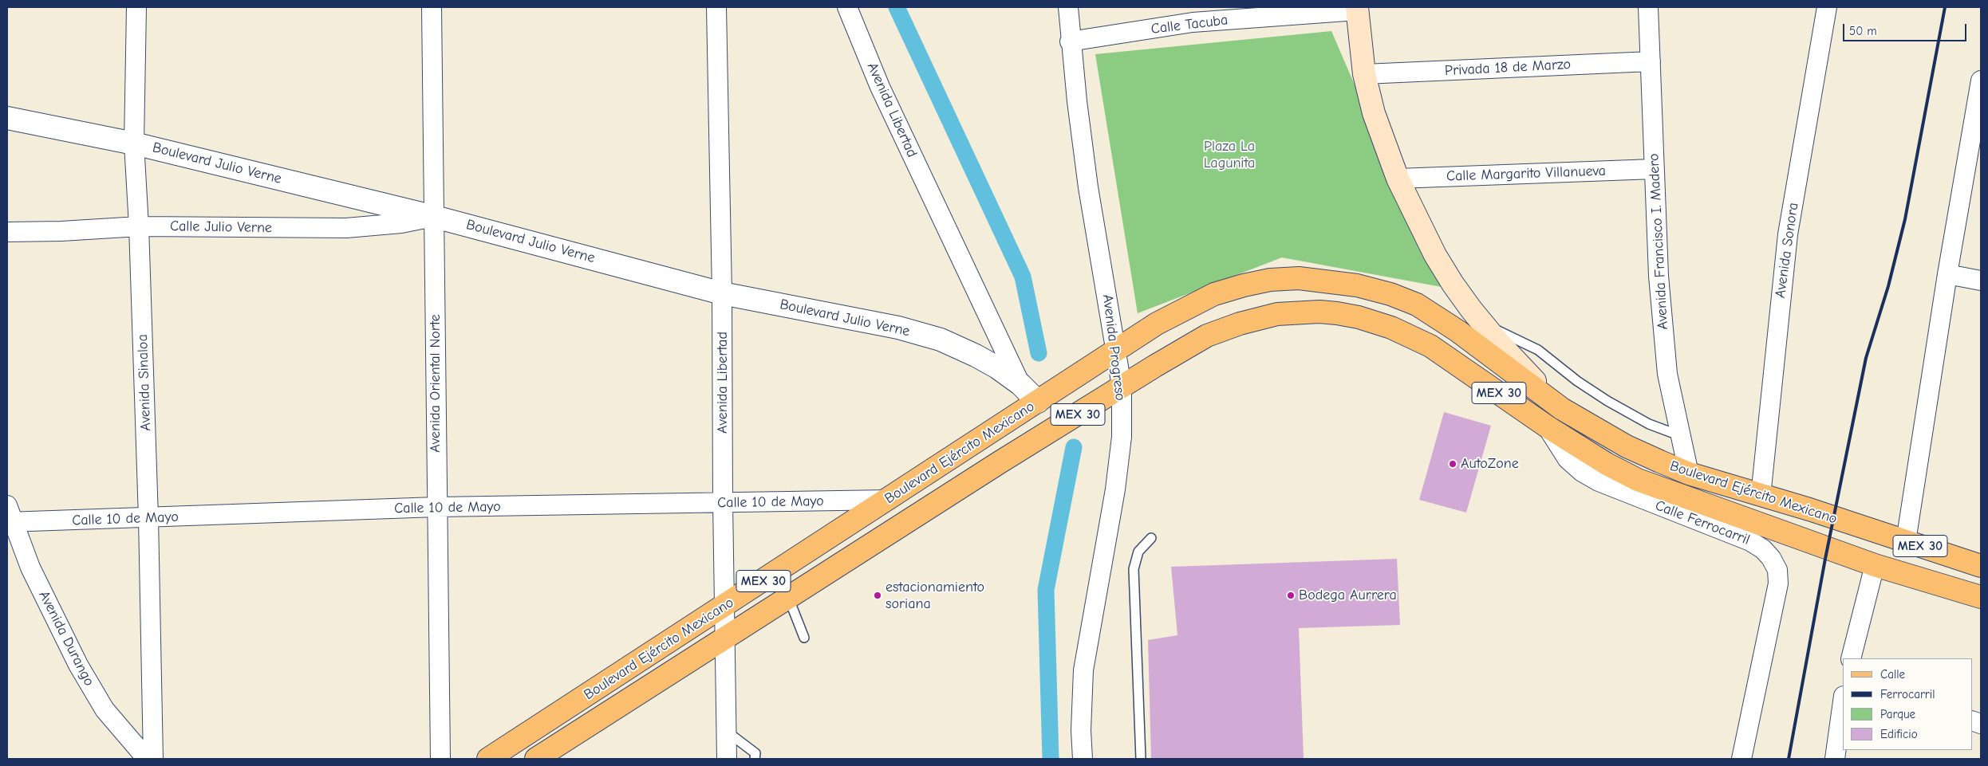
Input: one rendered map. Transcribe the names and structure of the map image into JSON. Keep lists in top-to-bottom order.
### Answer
{
  "streets": {
    "main road": ["MEX 30", "Boulevard Ejército Mexicano"],
    "street": [
      "Calle Tacuba",
      "Privada 18 de Marzo",
      "Avenida Libertad",
      "Boulevard Julio Verne",
      "Calle Margarito Villanueva",
      "Calle Julio Verne",
      "Avenida Francisco I. Madero",
      "Avenida Sonora",
      "Avenida Progreso",
      "Avenida Sinaloa",
      "Avenida Oriental Norte",
      "Calle 10 de Mayo",
      "Calle Ferrocarril",
      "Avenida Durango"
    ]
  },
  "crossings": [
    ["Calle Tacuba", "Avenida Progreso"],
    ["Privada 18 de Marzo", "Avenida Francisco I. Madero"],
    ["Avenida Libertad", "Boulevard Julio Verne"],
    ["Avenida Libertad", "Boulevard Ejército Mexicano"],
    ["Avenida Libertad", "Calle 10 de Mayo"],
    ["Boulevard Julio Verne", "Calle Julio Verne"],
    ["Boulevard Julio Verne", "Avenida Sinaloa"],
    ["Boulevard Julio Verne", "Avenida Oriental Norte"],
    ["Boulevard Julio Verne", "Boulevard Ejército Mexicano"],
    ["Calle Margarito Villanueva", "Avenida Francisco I. Madero"],
    ["Calle Julio Verne", "Avenida Sinaloa"],
    ["Calle Julio Verne", "Avenida Oriental Norte"],
    ["Avenida Francisco I. Madero", "Boulevard Ejército Mexicano"],
    ["Avenida Sonora", "Boulevard Ejército Mexicano"],
    ["Avenida Progreso", "Boulevard Ejército Mexicano"],
    ["Avenida Sinaloa", "Calle 10 de Mayo"],
    ["Avenida Oriental Norte", "Calle 10 de Mayo"],
    ["Boulevard Ejército Mexicano", "Calle 10 de Mayo"],
    ["Boulevard Ejército Mexicano", "Calle Ferrocarril"],
    ["Calle 10 de Mayo", "Avenida Durango"]
  ],
  "parks": ["Plaza La Lagunita"],
  "places": ["AutoZone", "estacionamiento soriana", "Bodega Aurrera"],
  "legend": [
    "Calle",
    "Ferrocarril",
    "Parque",
    "Edificio"
  ],
  "scale_bar": "50 m"
}
